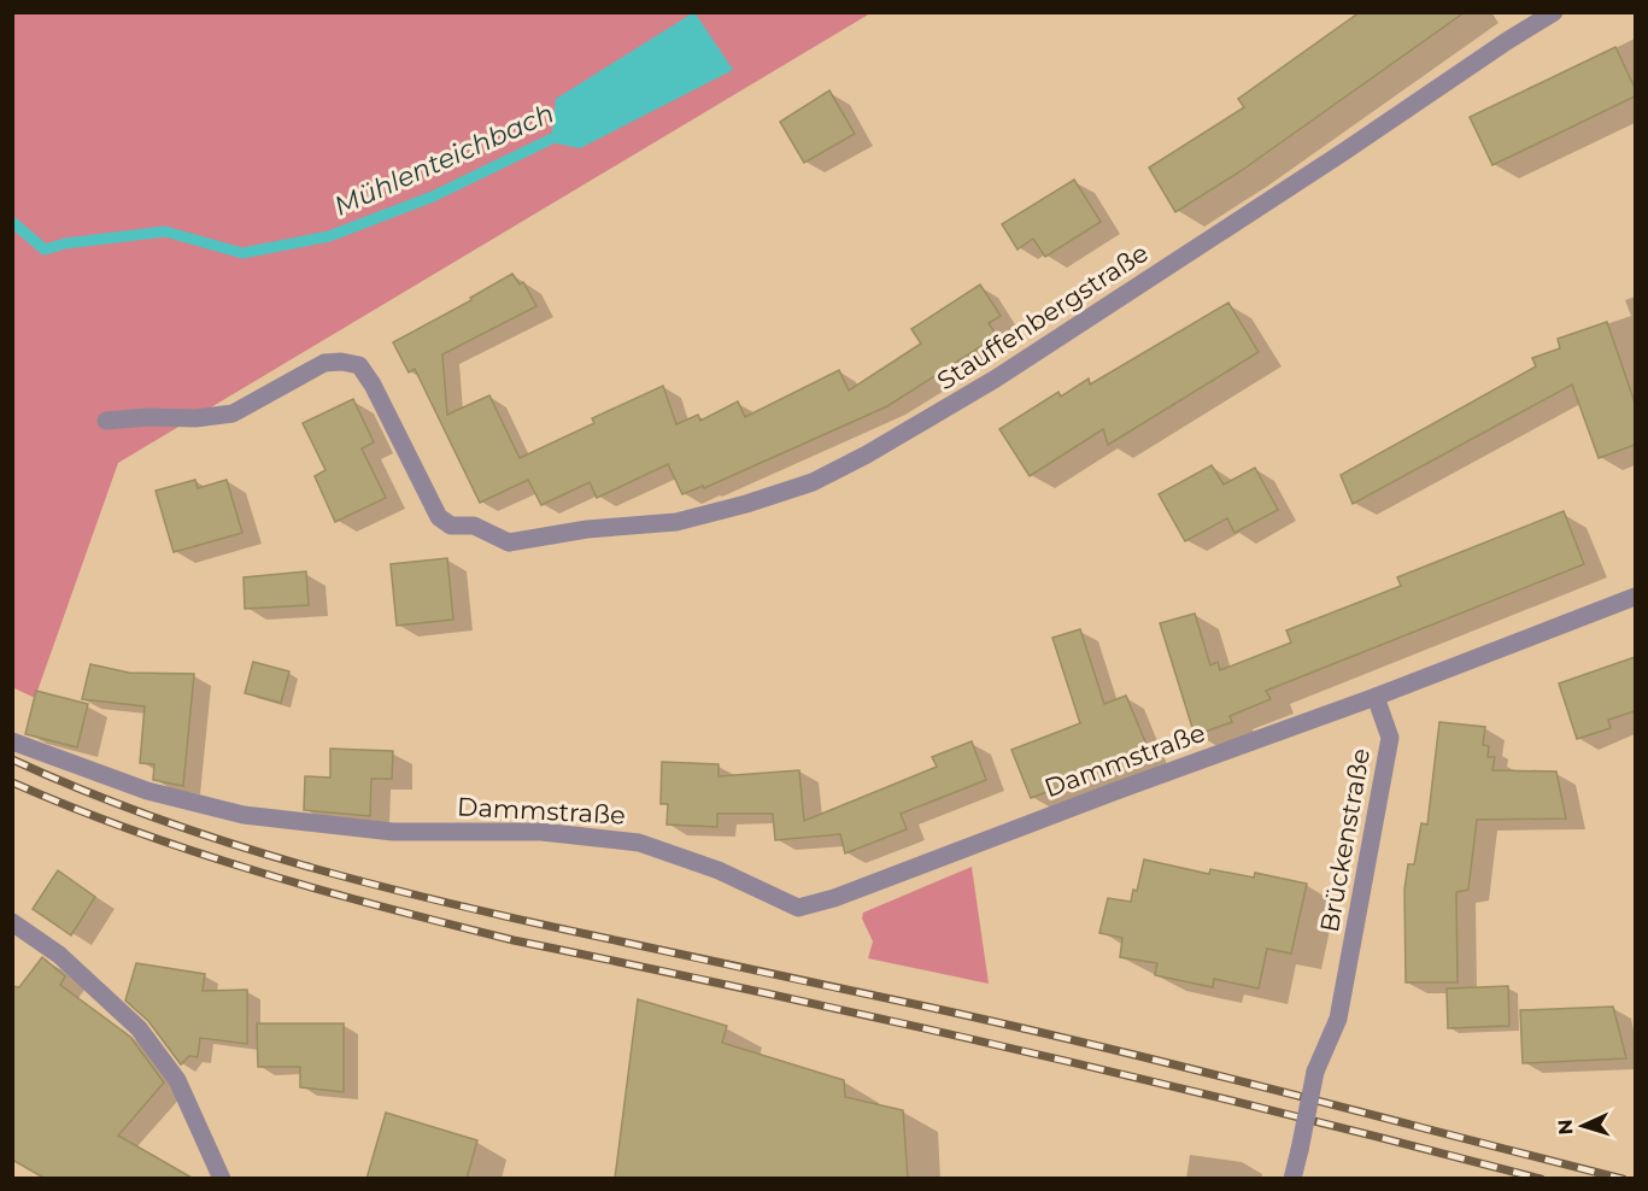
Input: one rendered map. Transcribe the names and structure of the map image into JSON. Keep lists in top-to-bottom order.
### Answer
{
  "streets": {
    "street": ["Stauffenbergstraße", "Dammstraße", "Brückenstraße"]
  },
  "crossings": [
    ["Dammstraße", "Brückenstraße"]
  ],
  "water": ["Mühlenteichbach"],
  "north": "left"
}
